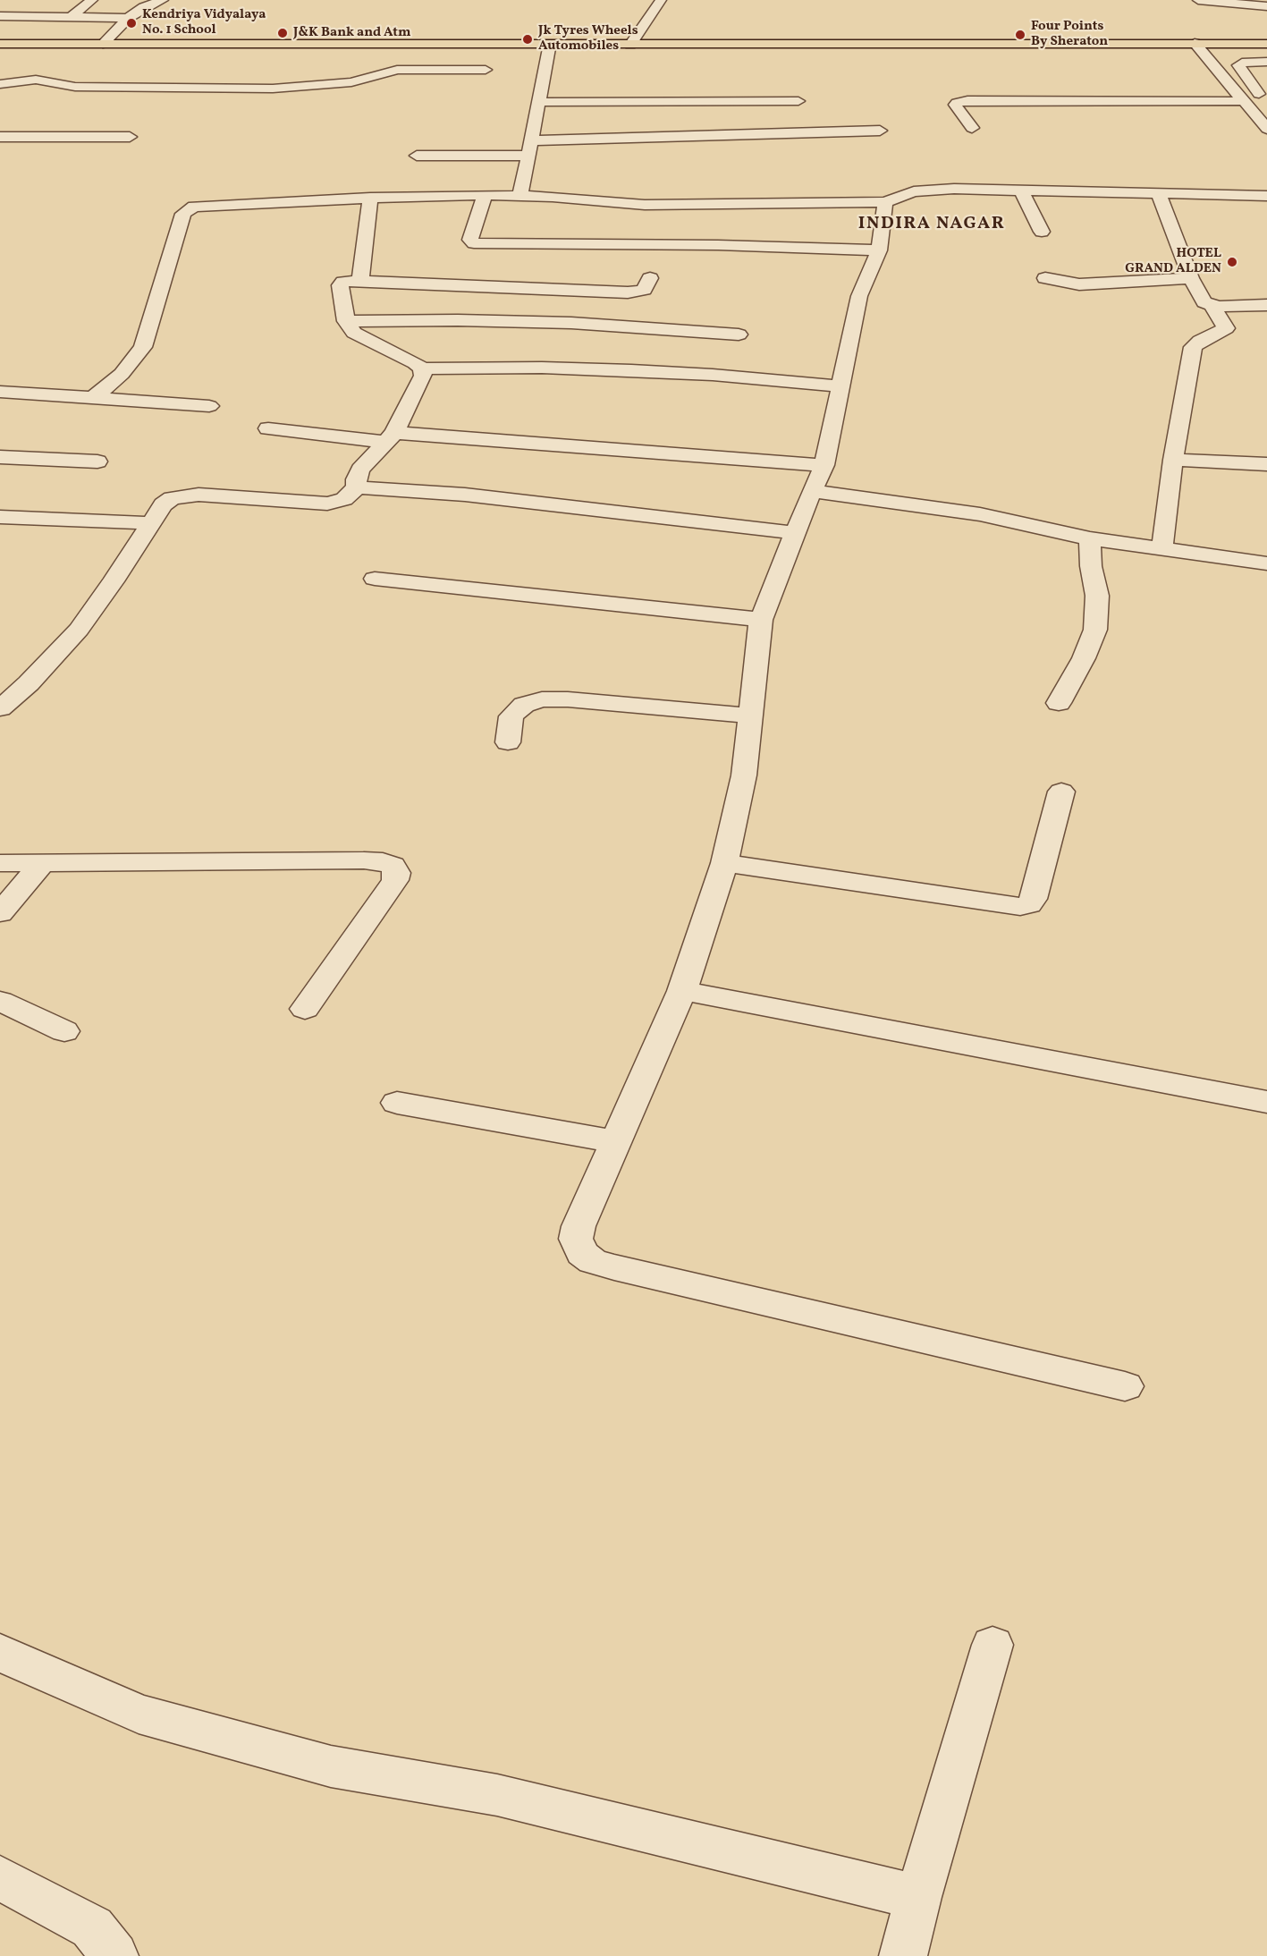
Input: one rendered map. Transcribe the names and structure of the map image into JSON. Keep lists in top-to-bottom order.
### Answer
{
  "districts": ["INDIRA NAGAR"],
  "places": [
    "Kendriya Vidyalaya No. 1 School",
    "J&K Bank and Atm",
    "Four Points By Sheraton",
    "Jk Tyres Wheels Automobiles",
    "HOTEL GRAND ALDEN"
  ]
}
